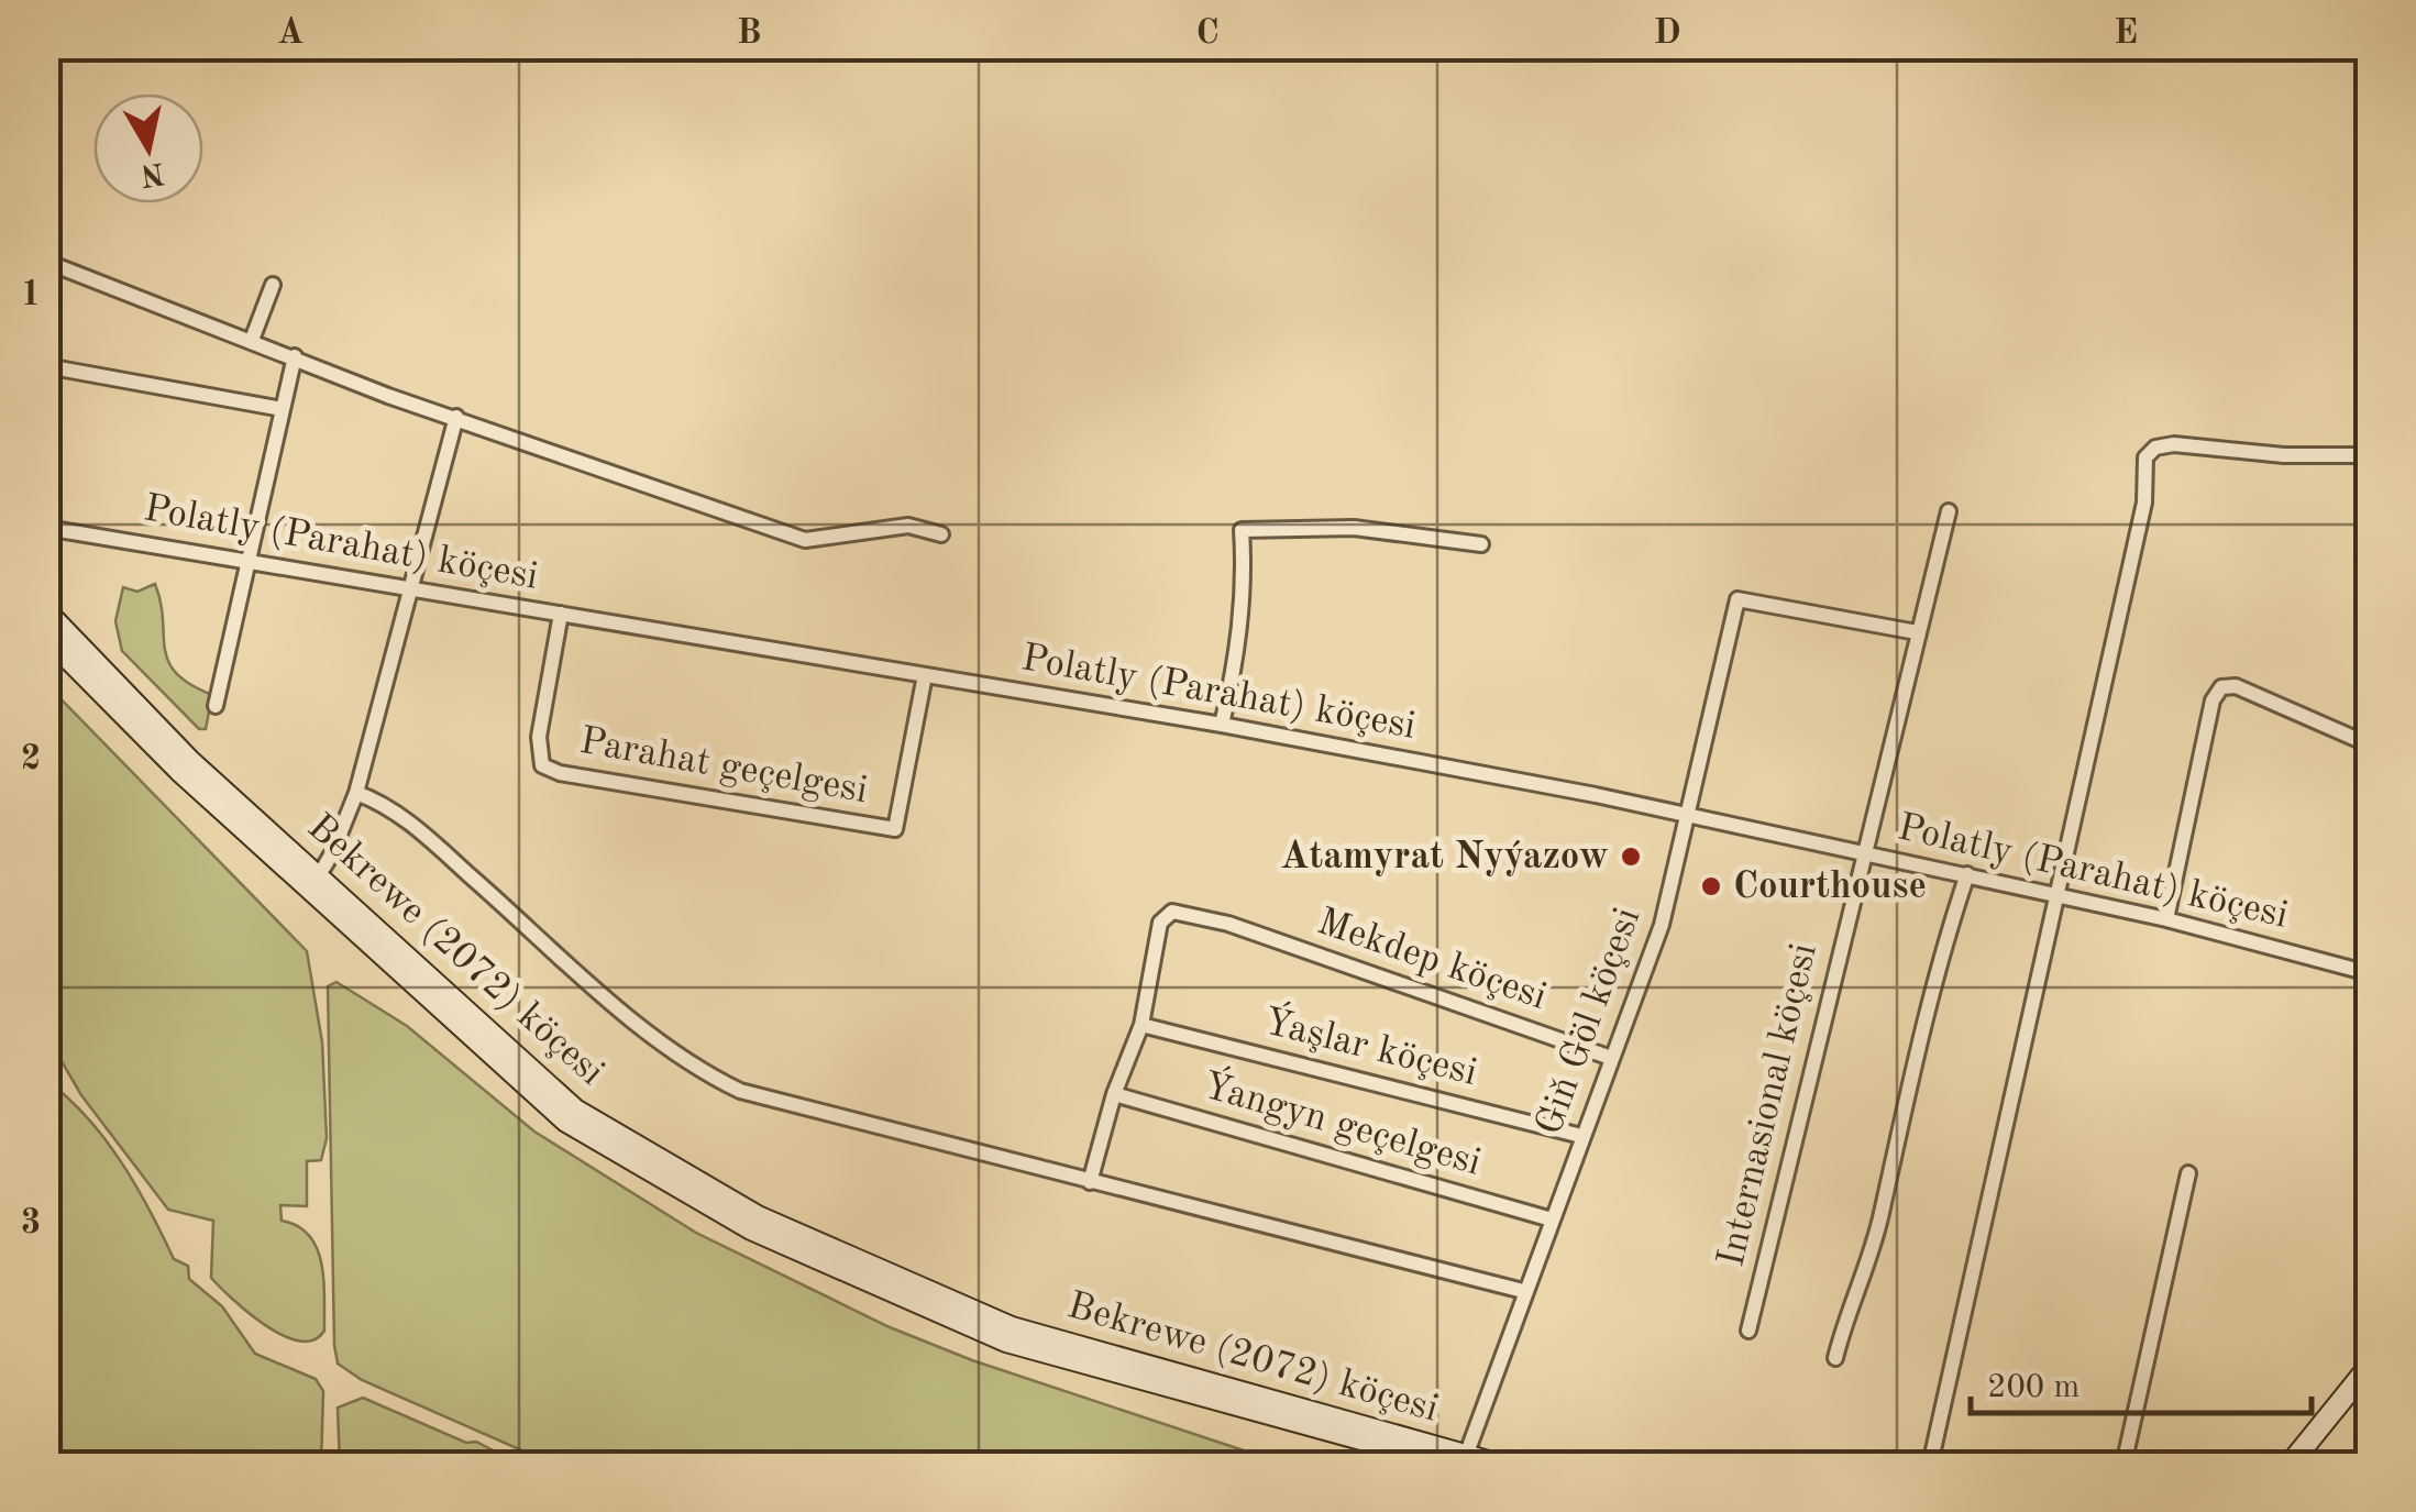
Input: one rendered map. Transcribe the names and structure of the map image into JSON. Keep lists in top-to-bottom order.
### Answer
{
  "streets": {
    "main road": ["Bekrewe (2072) köçesi"],
    "street": [
      "Polatly (Parahat) köçesi",
      "Parahat geçelgesi",
      "Mekdep köçesi",
      "Giň Göl köçesi",
      "Ýaşlar köçesi",
      "Internasional köçesi",
      "Ýangyn geçelgesi"
    ]
  },
  "crossings": [
    ["Polatly (Parahat) köçesi", "Parahat geçelgesi"],
    ["Polatly (Parahat) köçesi", "Giň Göl köçesi"],
    ["Polatly (Parahat) köçesi", "Internasional köçesi"],
    ["Bekrewe (2072) köçesi", "Giň Göl köçesi"],
    ["Mekdep köçesi", "Giň Göl köçesi"],
    ["Mekdep köçesi", "Ýaşlar köçesi"],
    ["Giň Göl köçesi", "Ýaşlar köçesi"],
    ["Giň Göl köçesi", "Internasional köçesi"],
    ["Giň Göl köçesi", "Ýangyn geçelgesi"]
  ],
  "places": ["Atamyrat Nyýazow", "Courthouse"],
  "scale_bar": "200 m",
  "north": "bottom",
  "grid": {
    "columns": [
      "A",
      "B",
      "C",
      "D",
      "E"
    ],
    "rows": ["1", "2", "3"]
  }
}
